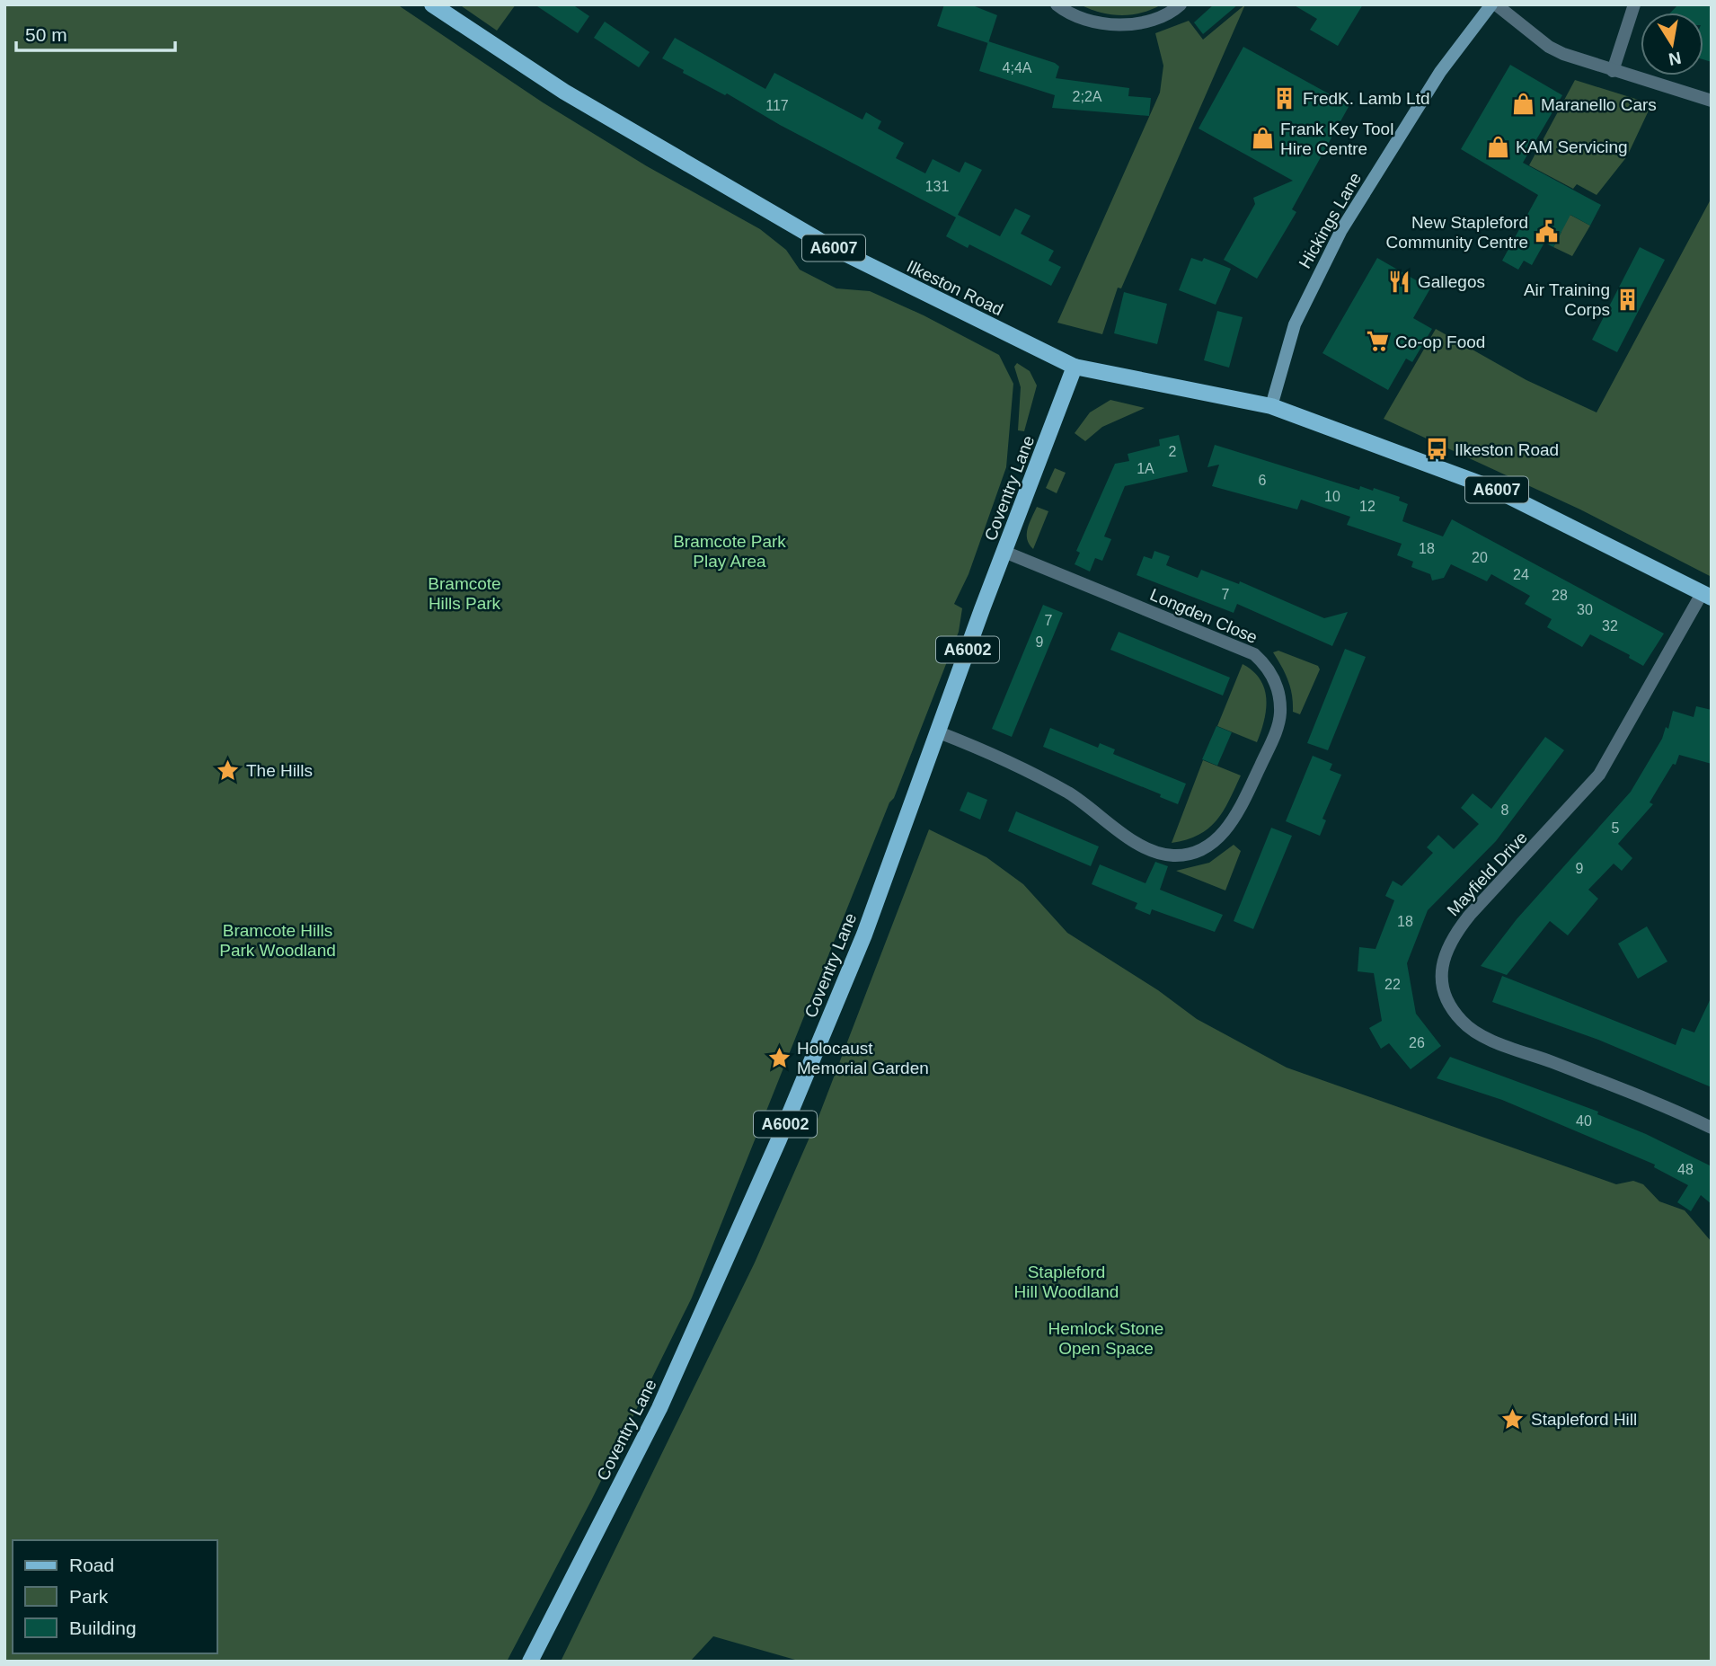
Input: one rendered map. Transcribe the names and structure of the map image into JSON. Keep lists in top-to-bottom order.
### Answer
{
  "streets": {
    "main road": [
      "Hickings Lane",
      "A6007",
      "Ilkeston Road",
      "Coventry Lane",
      "A6002"
    ],
    "street": ["Longden Close", "Mayfield Drive"]
  },
  "crossings": [
    ["Hickings Lane", "Ilkeston Road"],
    ["Ilkeston Road", "Coventry Lane"],
    ["Ilkeston Road", "Mayfield Drive"],
    ["Coventry Lane", "Longden Close"]
  ],
  "parks": [
    "Bramcote Park Play Area",
    "Bramcote Hills Park",
    "Bramcote Hills Park Woodland",
    "Stapleford Hill Woodland",
    "Hemlock Stone Open Space"
  ],
  "places": {
    "building": ["FredK. Lamb Ltd", "Air Training Corps"],
    "shop": ["Maranello Cars", "Frank Key Tool Hire Centre", "KAM Servicing"],
    "public building": ["New Stapleford Community Centre"],
    "restaurant": ["Gallegos"],
    "supermarket": ["Co-op Food"],
    "bus stop": ["Ilkeston Road"],
    "place": ["The Hills", "Holocaust Memorial Garden", "Stapleford Hill"]
  },
  "house_numbers": [
    "4;4A",
    "2;2A",
    "117",
    "131",
    "2",
    "1A",
    "6",
    "10",
    "12",
    "18",
    "20",
    "24",
    "7",
    "28",
    "30",
    "7",
    "32",
    "9",
    "8",
    "5",
    "9",
    "18",
    "22",
    "26",
    "40",
    "48"
  ],
  "legend": ["Road", "Park", "Building"],
  "scale_bar": "50 m",
  "north": "bottom"
}
